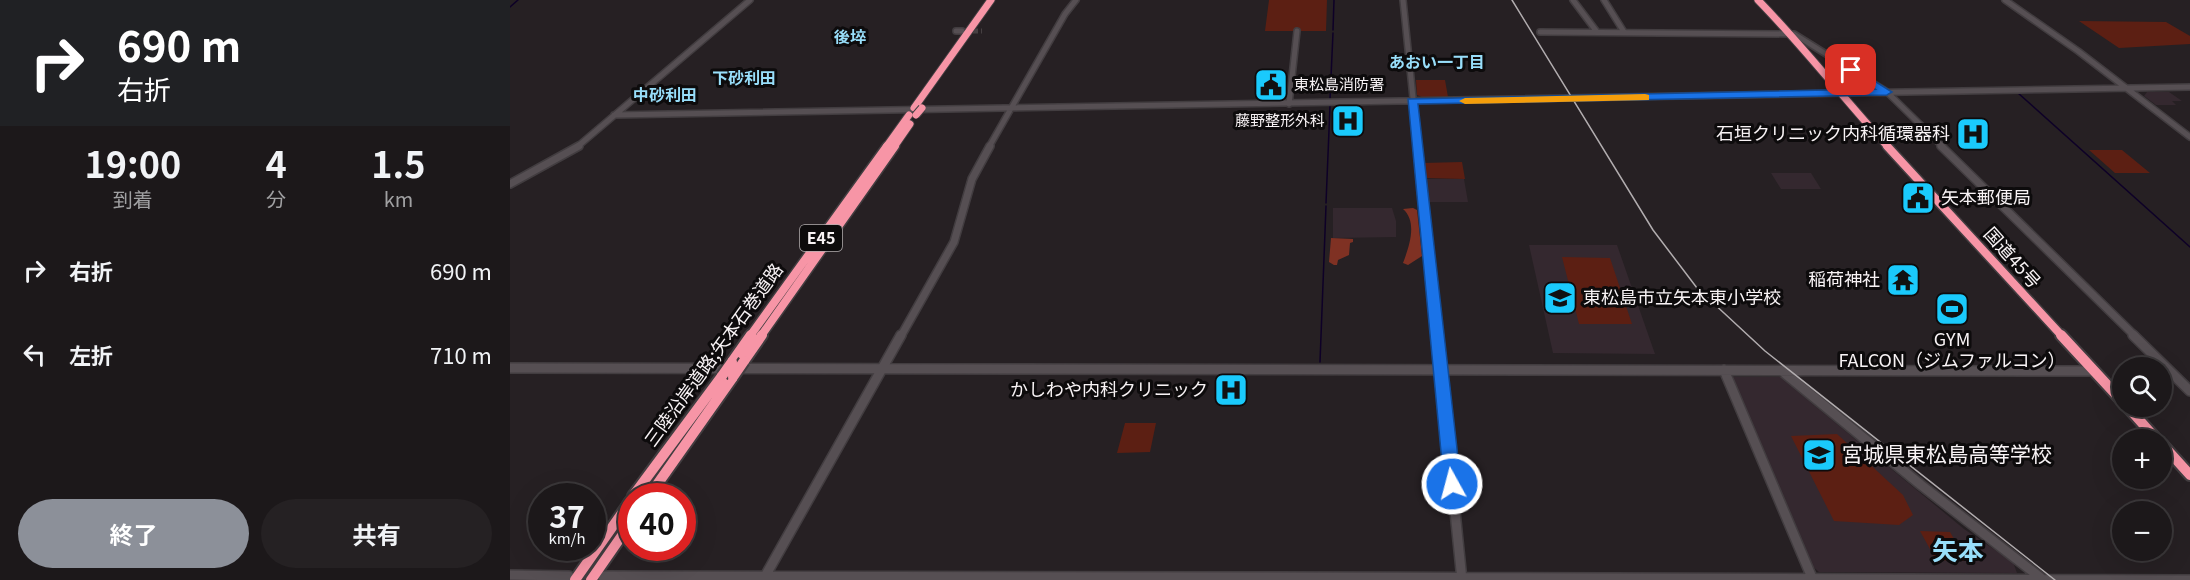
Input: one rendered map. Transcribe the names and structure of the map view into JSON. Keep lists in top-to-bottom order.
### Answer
{
  "streets": {
    "highway": ["E45", "国道45号", "三陸沿岸道路;矢本石巻道路"]
  },
  "districts": [
    "後埣",
    "あおい一丁目",
    "下砂利田",
    "中砂利田",
    "矢本"
  ],
  "places": {
    "public building": ["東松島消防署", "矢本郵便局"],
    "hospital": ["藤野整形外科", "石垣クリニック内科循環器科", "かしわや内科クリニック"],
    "temple": ["稲荷神社"],
    "school or university": ["東松島市立矢本東小学校", "宮城県東松島高等学校"],
    "sports": ["GYM FALCON（ジムファルコン）"]
  },
  "page": {
    "turn": ["690 m", "右折"],
    "eta": [
      "19:00",
      "到着",
      "4",
      "分",
      "1.5",
      "km"
    ],
    "list": [
      {
        "name": "右折",
        "value": "690 m"
      },
      {
        "name": "左折",
        "value": "710 m"
      }
    ],
    "map_buttons": ["+", "−"],
    "speed": "37 km/h",
    "limit": "40",
    "buttons": ["終了", "共有"]
  }
}
